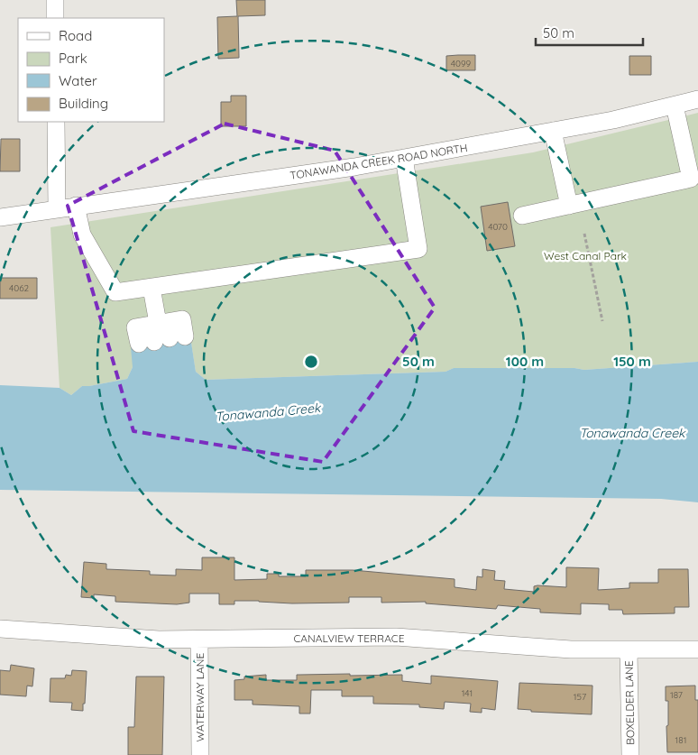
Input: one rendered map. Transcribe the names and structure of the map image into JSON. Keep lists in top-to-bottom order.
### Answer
{
  "streets": {
    "street": [
      "TONAWANDA CREEK ROAD NORTH",
      "CANALVIEW TERRACE",
      "WATERWAY LANE",
      "BOXELDER LANE"
    ]
  },
  "crossings": [
    ["CANALVIEW TERRACE", "WATERWAY LANE"],
    ["CANALVIEW TERRACE", "BOXELDER LANE"]
  ],
  "water": ["Tonawanda Creek"],
  "parks": ["West Canal Park"],
  "house_numbers": [
    "4099",
    "4070",
    "4062",
    "141",
    "187",
    "157",
    "181"
  ],
  "legend": [
    "Road",
    "Park",
    "Water",
    "Building"
  ],
  "scale_bar": "50 m",
  "rings": ["50 m", "100 m", "150 m"]
}
